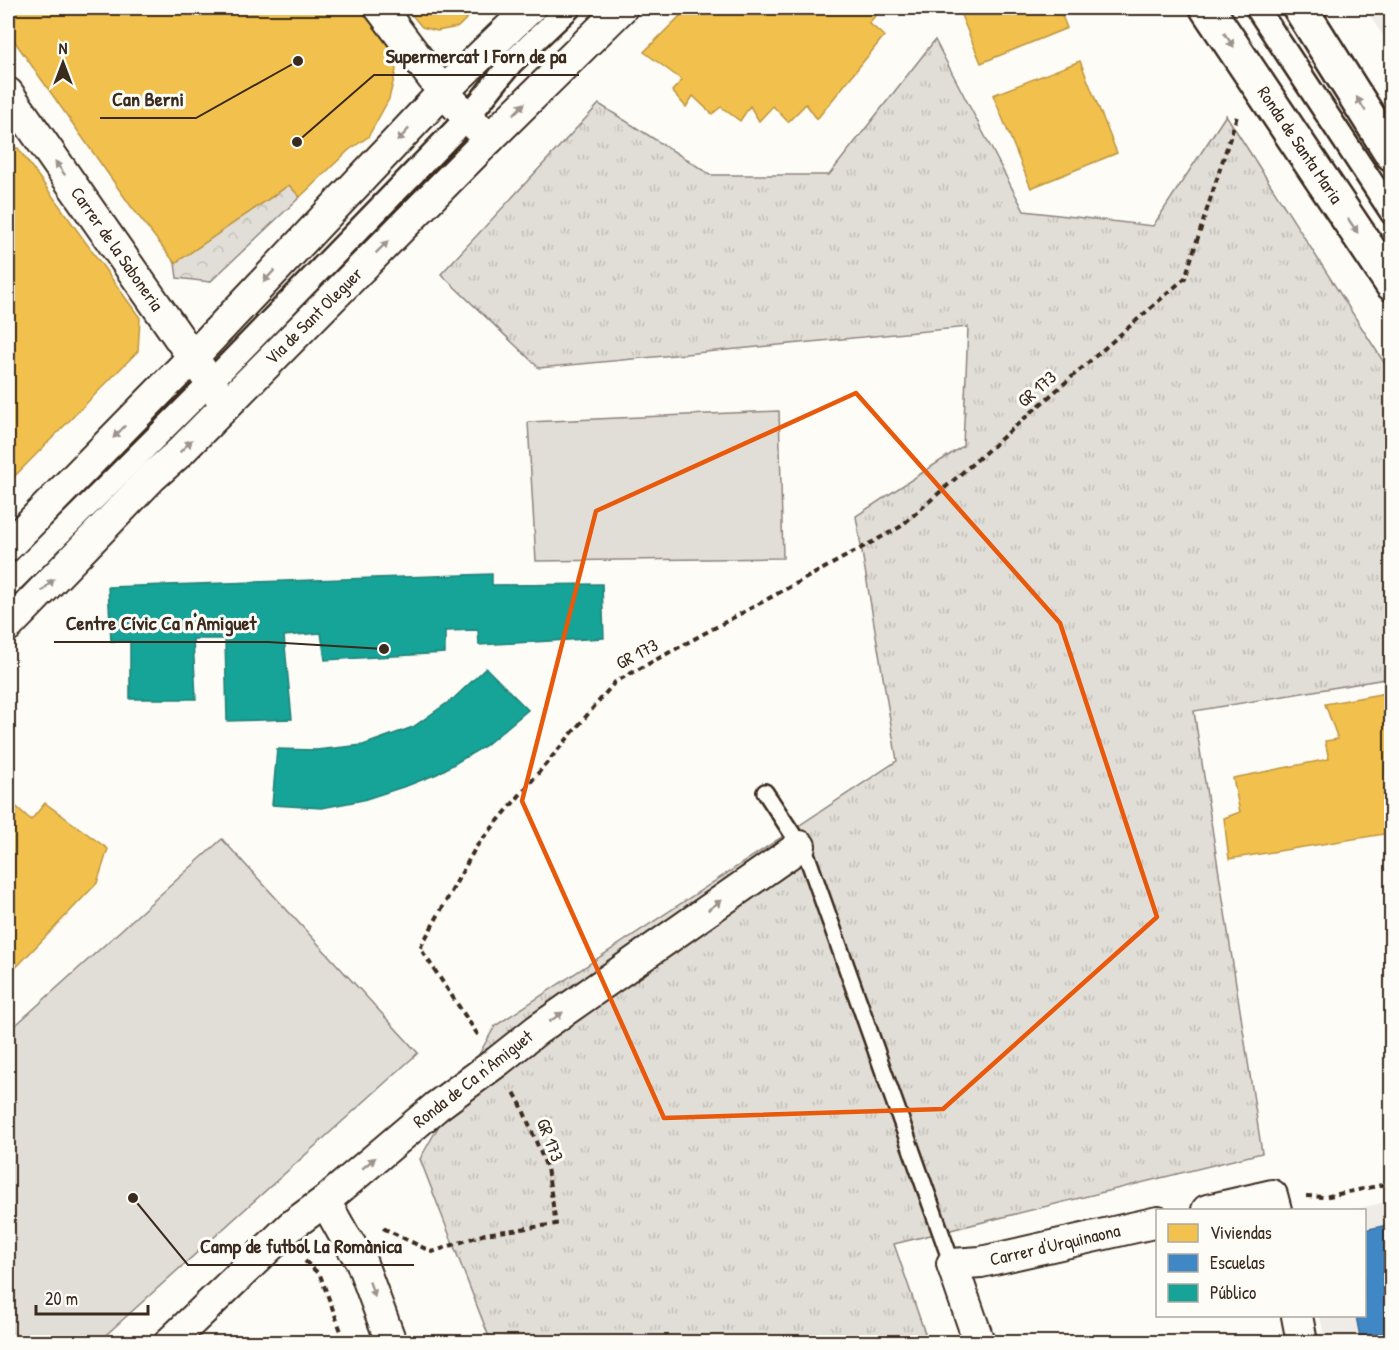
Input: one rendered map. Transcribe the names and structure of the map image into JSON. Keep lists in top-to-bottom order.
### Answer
{
  "streets": {
    "street": [
      "Ronda de Santa Maria",
      "Carrer de la Saboneria",
      "Via de Sant Oleguer",
      "Ronda de Ca n'Amiguet",
      "Carrer d'Urquinaona"
    ],
    "path": ["GR 173"]
  },
  "crossings": [
    ["Ronda de Santa Maria", "GR 173"],
    ["Carrer de la Saboneria", "Via de Sant Oleguer"],
    ["GR 173", "Ronda de Ca n'Amiguet"]
  ],
  "one_way": ["Carrer de la Saboneria", "Ronda de Ca n'Amiguet"],
  "places": [
    "Can Berni",
    "Supermercat I Forn de pa",
    "Centre Cívic Ca n'Amiguet",
    "Camp de futbol La Romànica"
  ],
  "legend": ["Viviendas", "Escuelas", "Público"],
  "scale_bar": "20 m",
  "north": "top"
}
